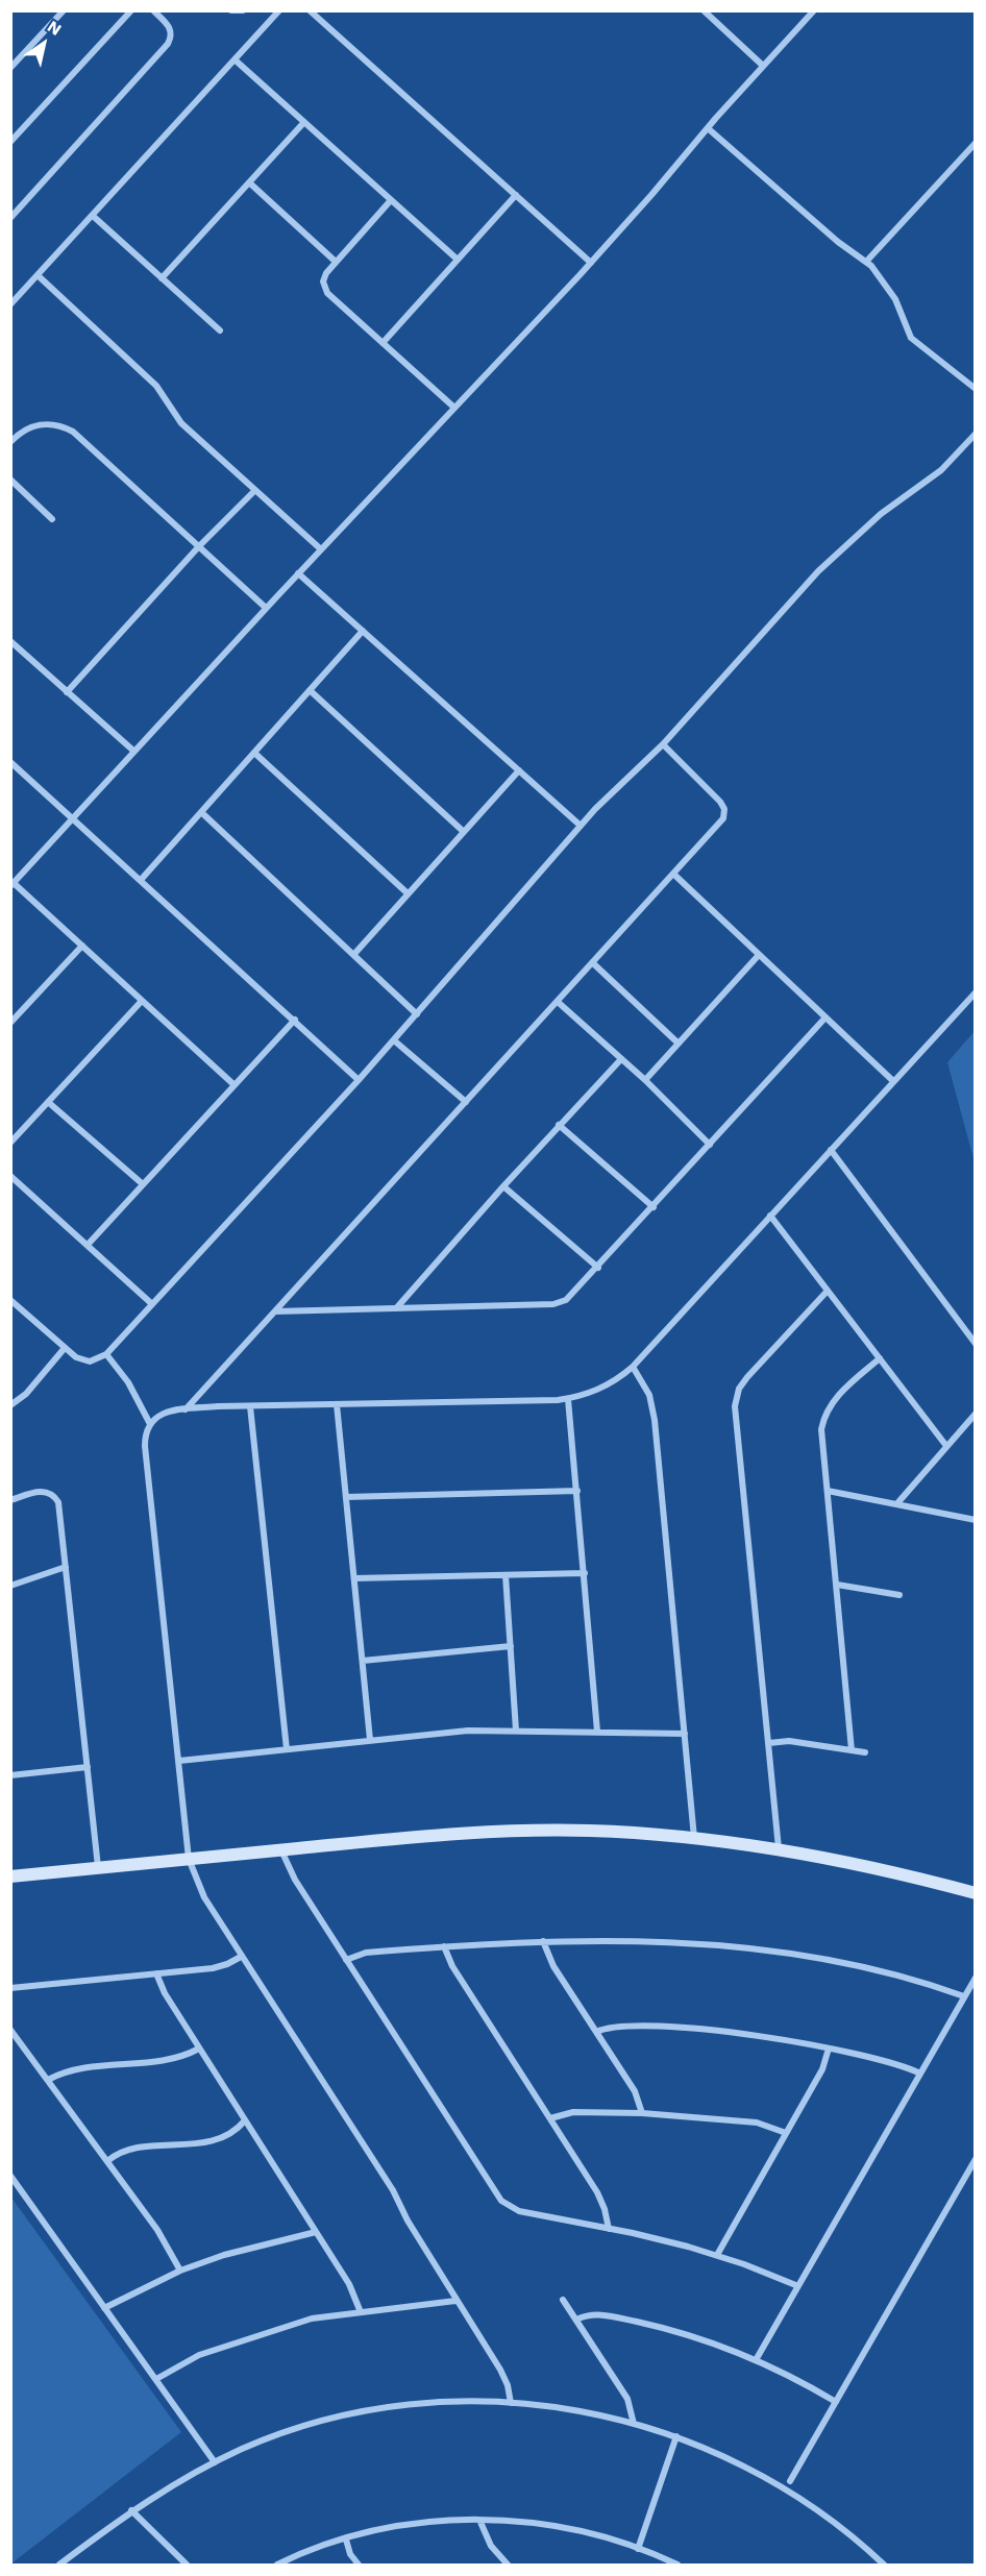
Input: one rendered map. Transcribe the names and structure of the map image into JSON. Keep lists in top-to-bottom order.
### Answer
{
  "north": "top right"
}
